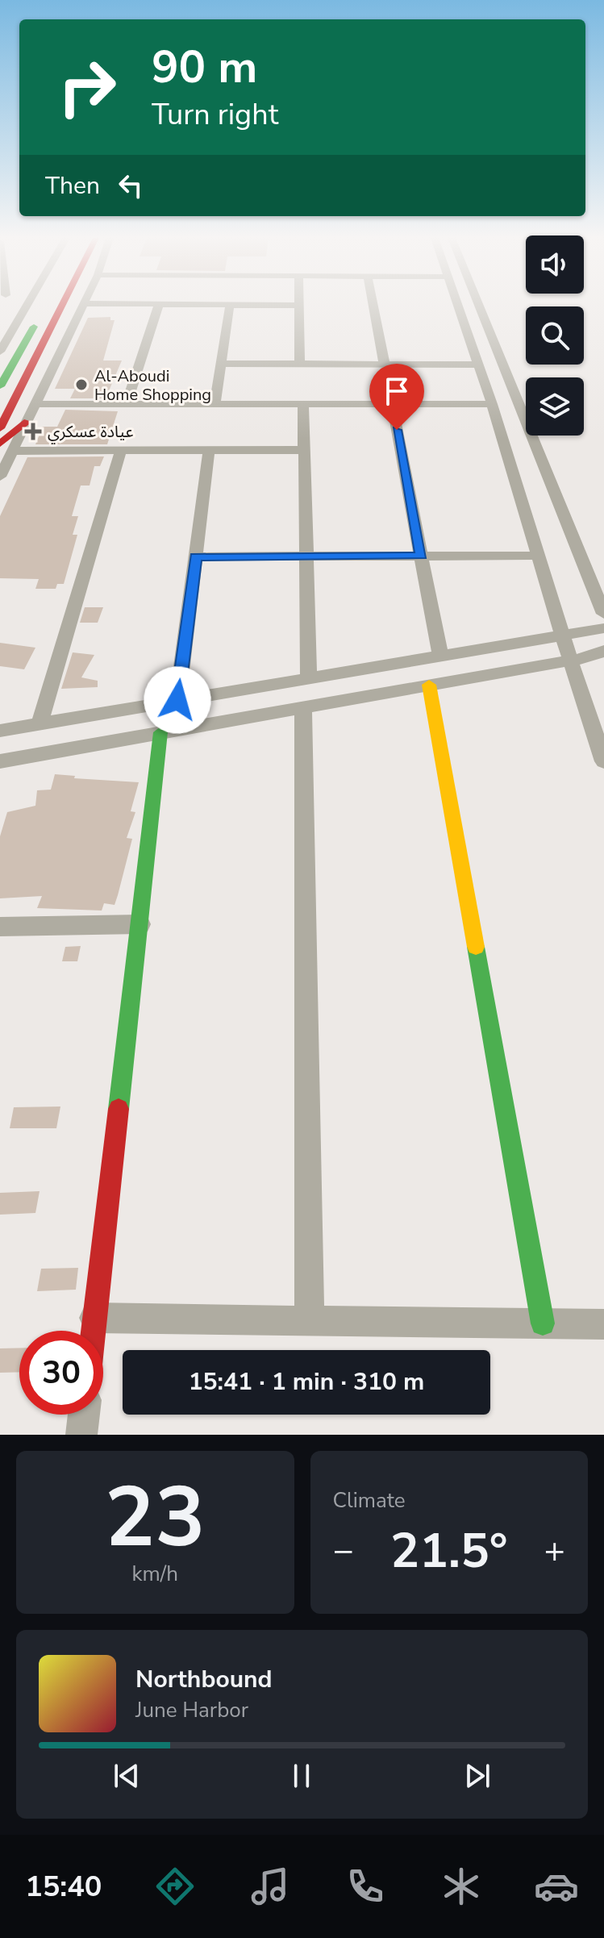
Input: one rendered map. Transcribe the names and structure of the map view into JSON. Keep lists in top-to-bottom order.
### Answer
{
  "places": {
    "other": ["Al-Aboudi Home Shopping"],
    "health": ["عيادة عسكري"]
  },
  "page": {
    "turn": ["90 m", "Turn right"],
    "then": "Then",
    "limit": "30",
    "trip": "15:41 · 1 min · 310 m",
    "tile": [
      ["23", "km/h"],
      "Climate"
    ],
    "heat": ["−", "21.5°", "+"],
    "song": ["Northbound", "June Harbor"],
    "tabs": "15:40"
  }
}
